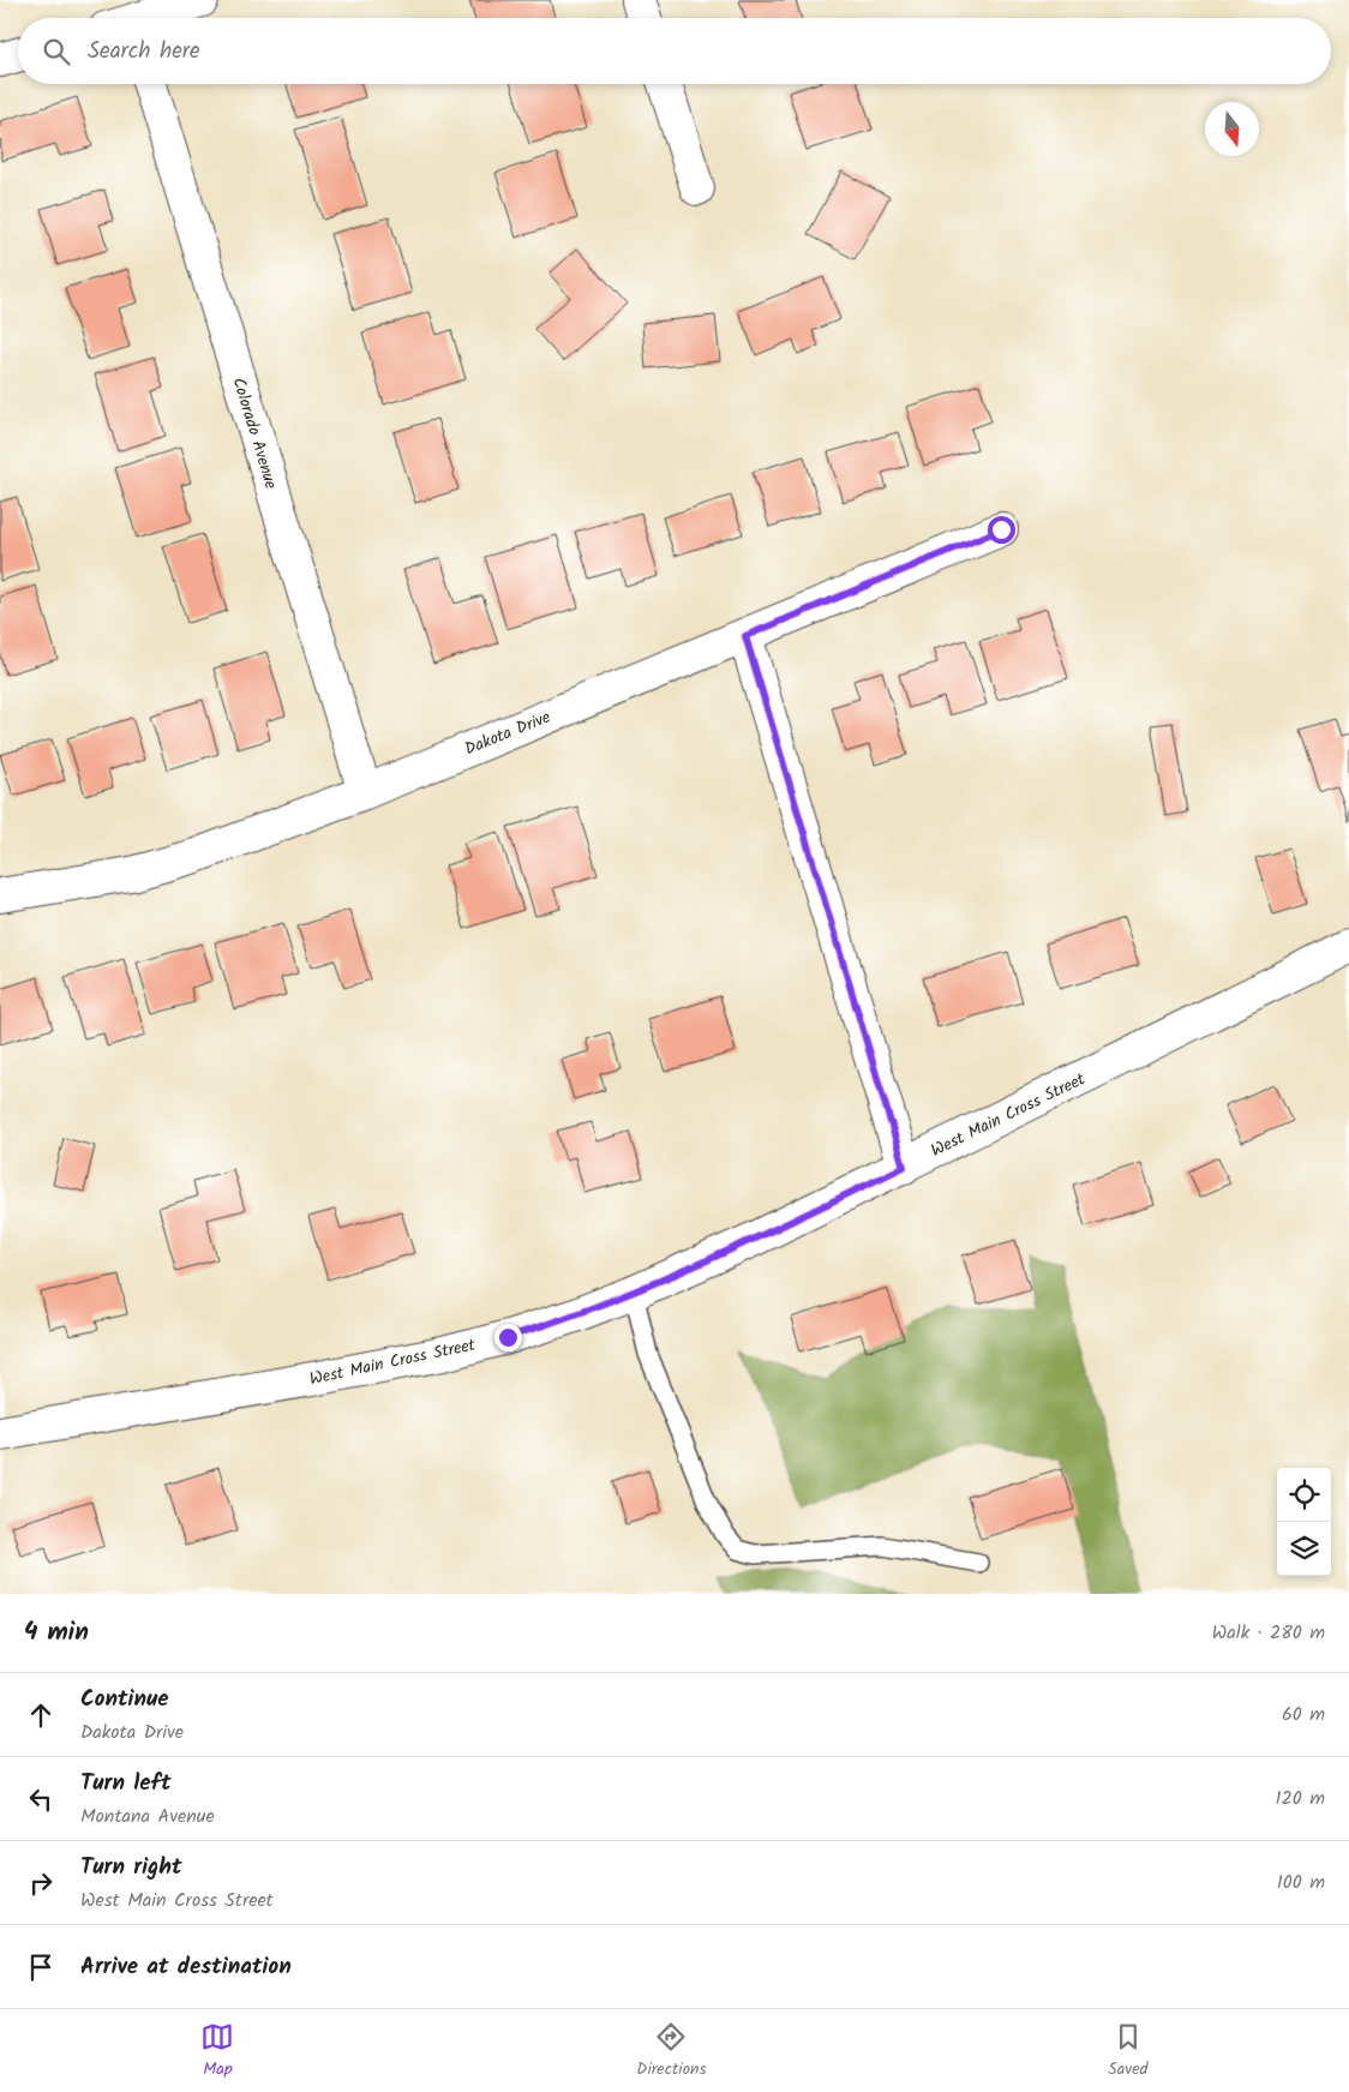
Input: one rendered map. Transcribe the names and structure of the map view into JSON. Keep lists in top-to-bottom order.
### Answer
{
  "streets": {
    "street": ["Colorado Avenue", "Dakota Drive", "West Main Cross Street"]
  },
  "crossings": [
    ["Colorado Avenue", "Dakota Drive"]
  ],
  "north": "bottom",
  "page": {
    "search": "Search here",
    "heading": ["4 min", "Walk · 280 m"],
    "list": [
      ["Continue", "Dakota Drive", "60 m"],
      ["Turn left", "Montana Avenue", "120 m"],
      ["Turn right", "West Main Cross Street", "100 m"],
      "Arrive at destination"
    ],
    "nav": ["Map", "Directions", "Saved"]
  }
}
